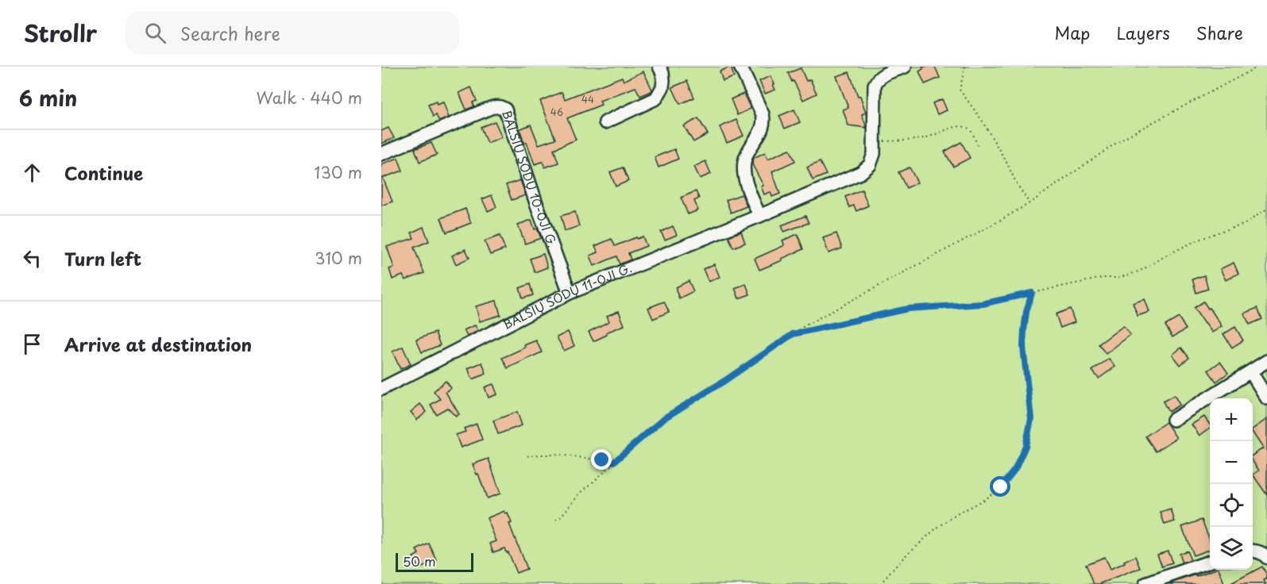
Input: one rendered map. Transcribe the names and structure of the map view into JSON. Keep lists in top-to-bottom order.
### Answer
{
  "streets": {
    "street": ["BALSIŲ SODŲ 10-OJI G.", "BALSIŲ SODŲ 11-OJI G."]
  },
  "crossings": [
    ["BALSIŲ SODŲ 10-OJI G.", "BALSIŲ SODŲ 11-OJI G."]
  ],
  "house_numbers": ["44", "46"],
  "scale_bar": "50 m",
  "page": {
    "header": "Strollr",
    "search": "Search here",
    "nav": ["Map", "Layers", "Share"],
    "heading": ["6 min", "Walk · 440 m"],
    "list": [
      ["Continue", "130 m"],
      ["Turn left", "310 m"],
      "Arrive at destination"
    ],
    "map_buttons": ["+", "−"],
    "scale": "50 m"
  }
}
